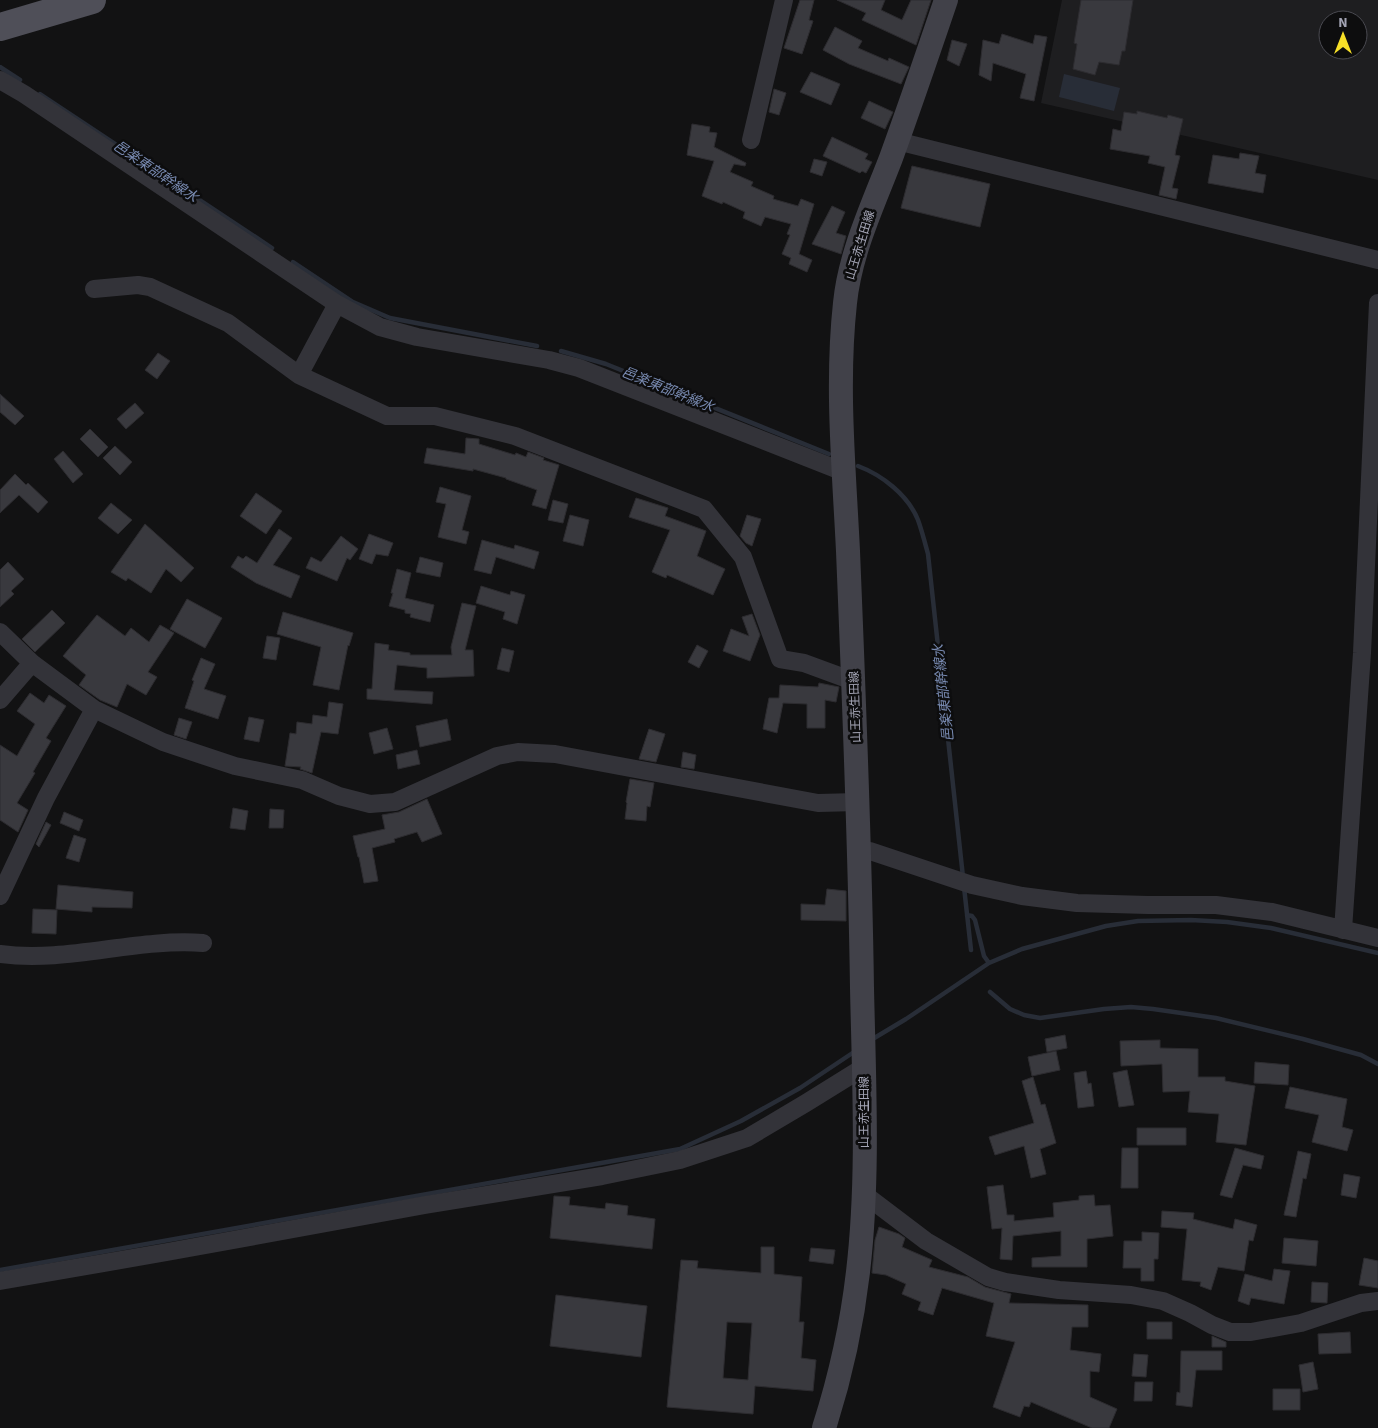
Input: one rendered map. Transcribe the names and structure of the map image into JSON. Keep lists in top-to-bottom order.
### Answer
{
  "streets": {
    "main road": ["山王赤生田線"]
  },
  "water": ["邑楽東部幹線水"],
  "north": "top"
}
